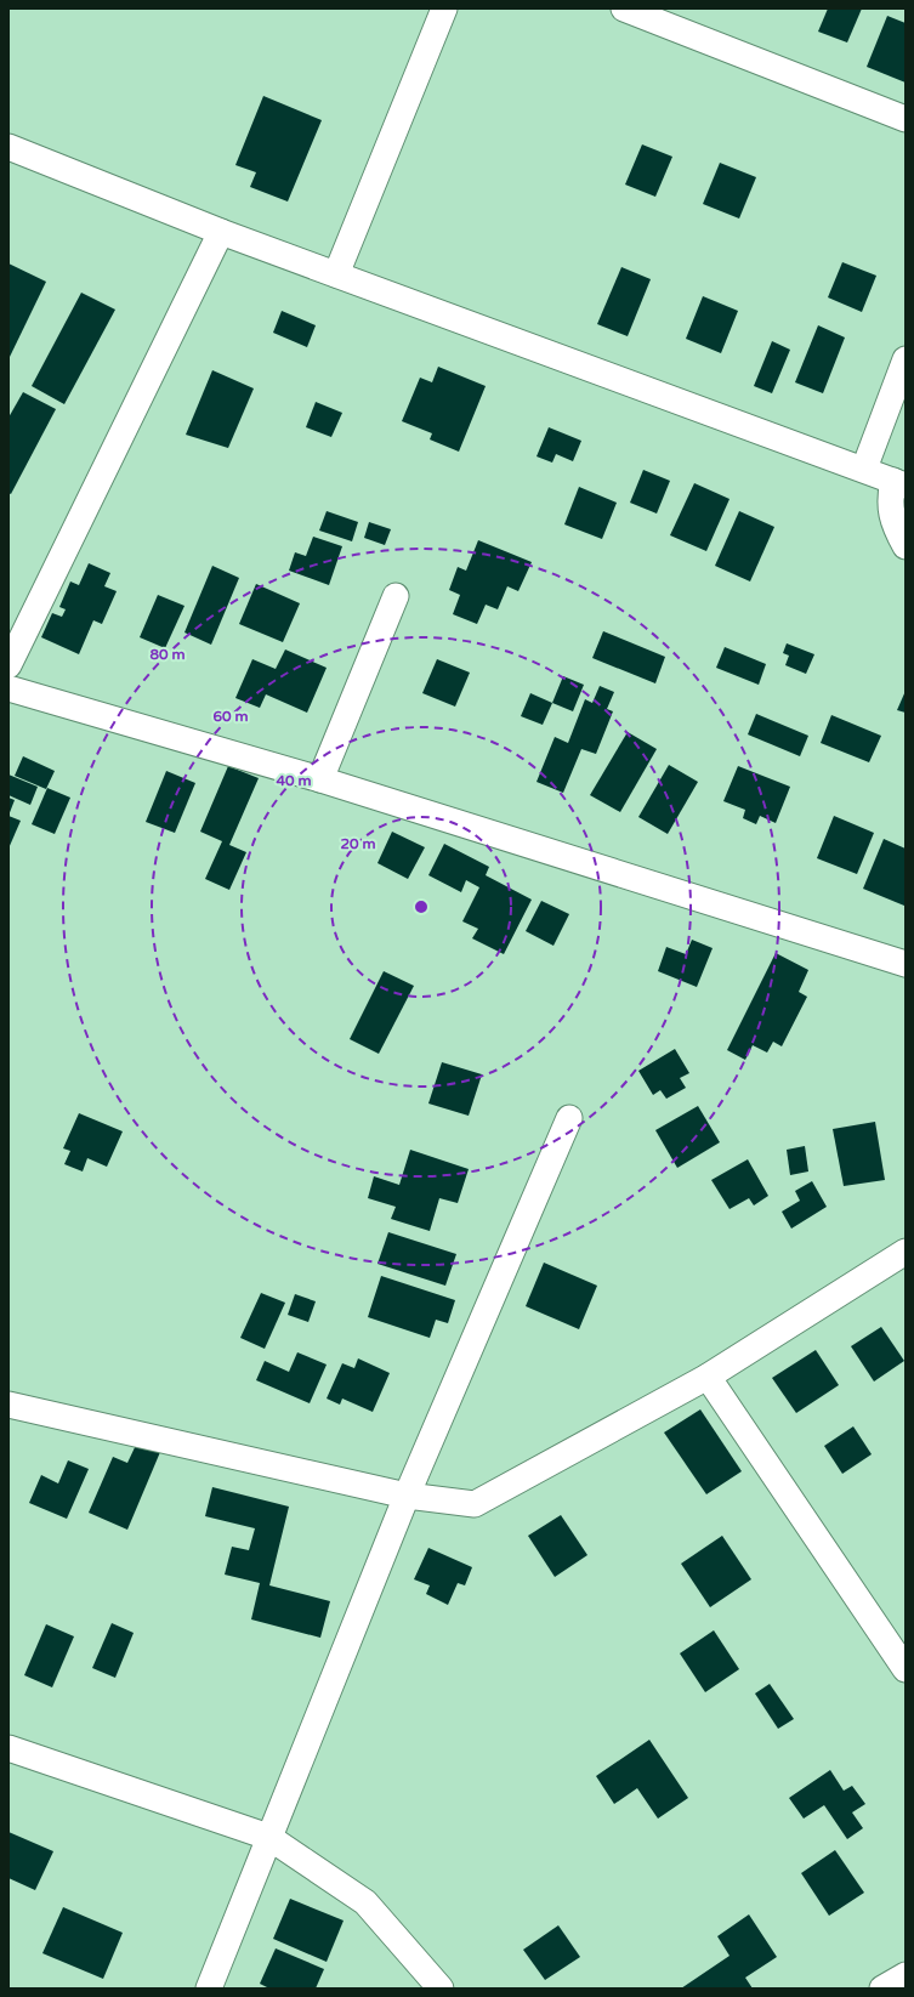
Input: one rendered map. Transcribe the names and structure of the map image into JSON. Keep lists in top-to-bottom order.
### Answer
{
  "rings": [
    "80 m",
    "60 m",
    "40 m",
    "20 m"
  ]
}
